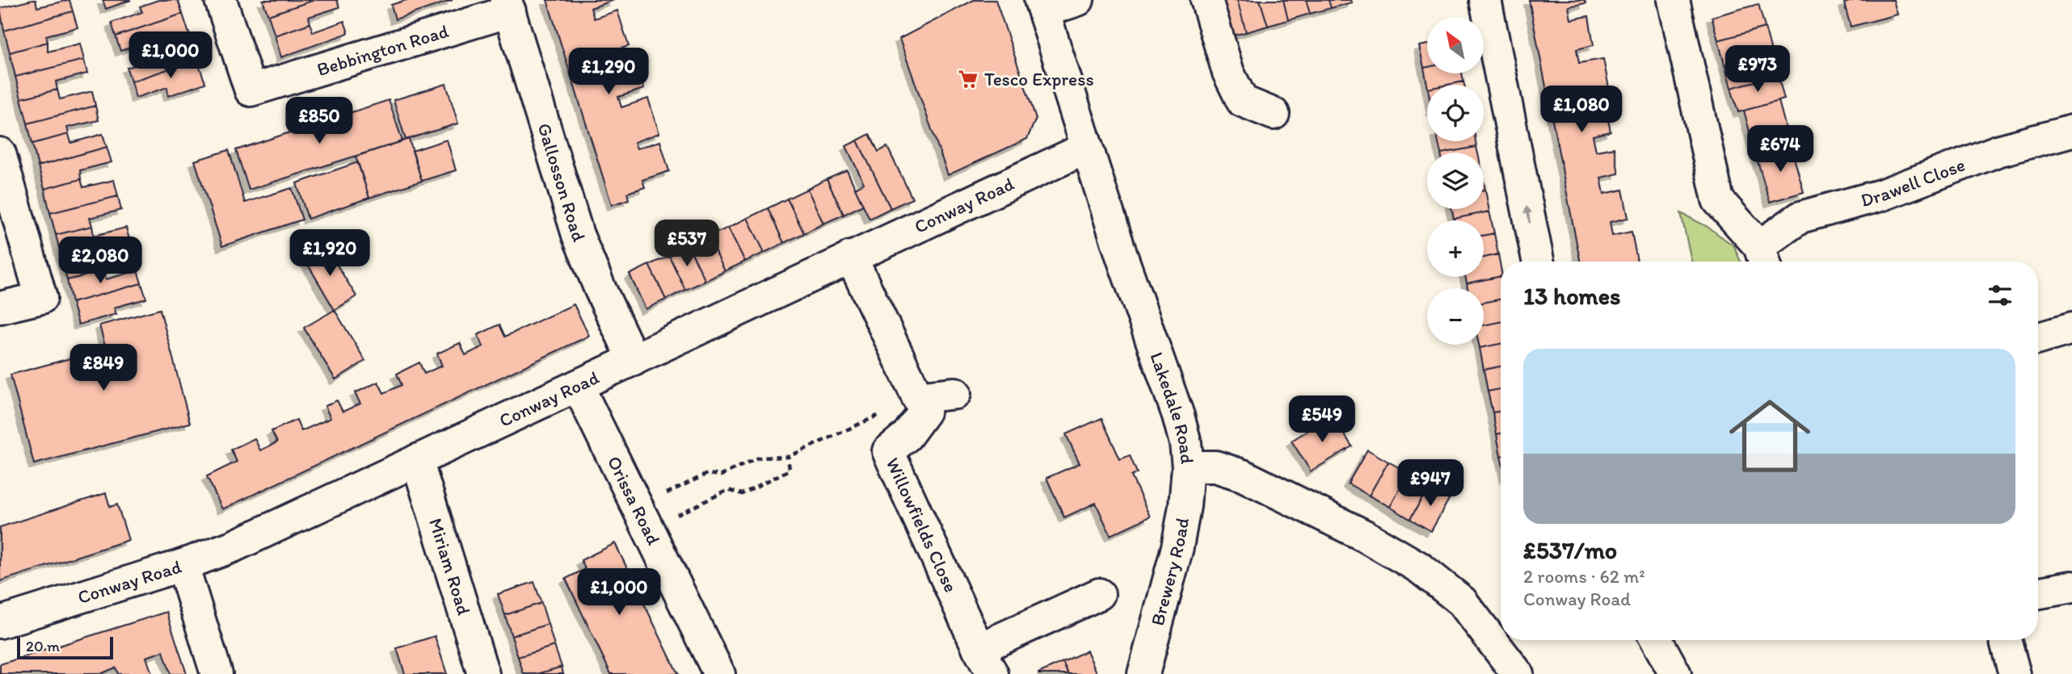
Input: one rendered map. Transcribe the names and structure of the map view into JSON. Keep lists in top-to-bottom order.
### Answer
{
  "streets": {
    "street": [
      "Bebbington Road",
      "Drawell Close",
      "Gallosson Road",
      "Conway Road",
      "Lakedale Road",
      "Orissa Road",
      "Willowfields Close",
      "Miriam Road",
      "Brewery Road"
    ]
  },
  "crossings": [
    ["Bebbington Road", "Gallosson Road"],
    ["Gallosson Road", "Conway Road"],
    ["Conway Road", "Lakedale Road"],
    ["Conway Road", "Orissa Road"],
    ["Conway Road", "Willowfields Close"],
    ["Conway Road", "Miriam Road"],
    ["Lakedale Road", "Brewery Road"]
  ],
  "places": {
    "supermarket": ["Tesco Express"]
  },
  "scale_bar": "20 m",
  "north": "top left",
  "page": {
    "map_buttons": ["+", "−"],
    "price": [
      "£1,000",
      "£973",
      "£1,290",
      "£1,080",
      "£850",
      "£674",
      "£537",
      "£1,920",
      "£2,080",
      "£849",
      "£549",
      "£947",
      "£1,000"
    ],
    "heading": "13 homes",
    "list": [
      {
        "name": "£537/mo",
        "note": "2 rooms · 62 m² · Conway Road"
      }
    ],
    "scale": "20 m"
  }
}
